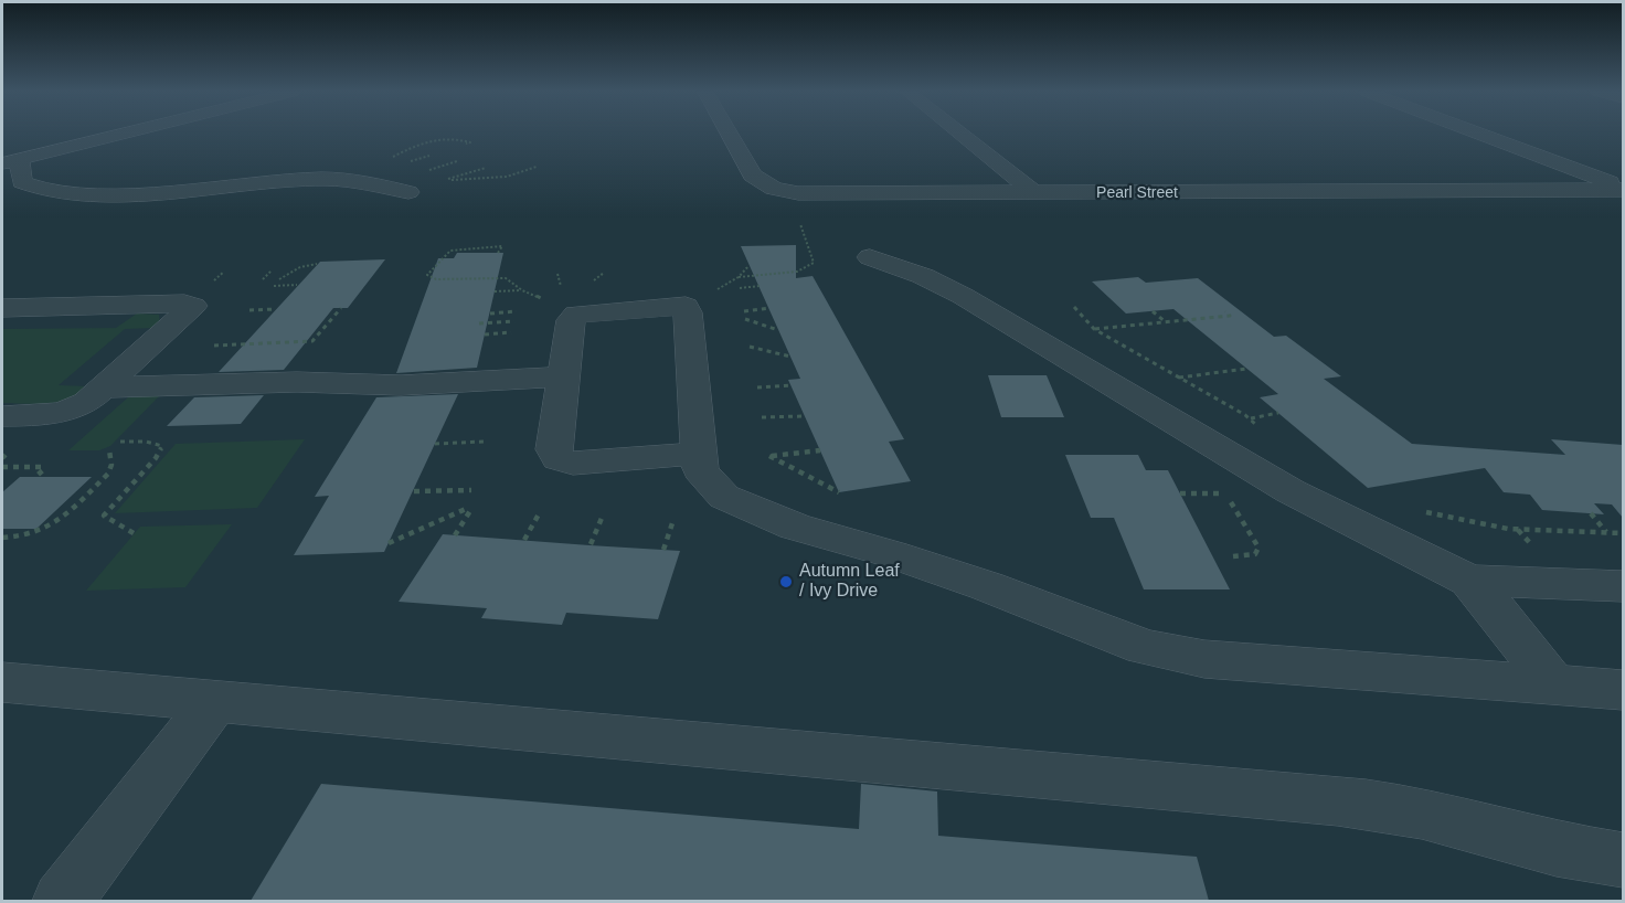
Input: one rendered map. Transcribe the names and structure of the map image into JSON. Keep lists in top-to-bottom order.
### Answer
{
  "streets": {
    "street": ["Pearl Street"]
  },
  "places": ["Autumn Leaf / Ivy Drive"]
}
